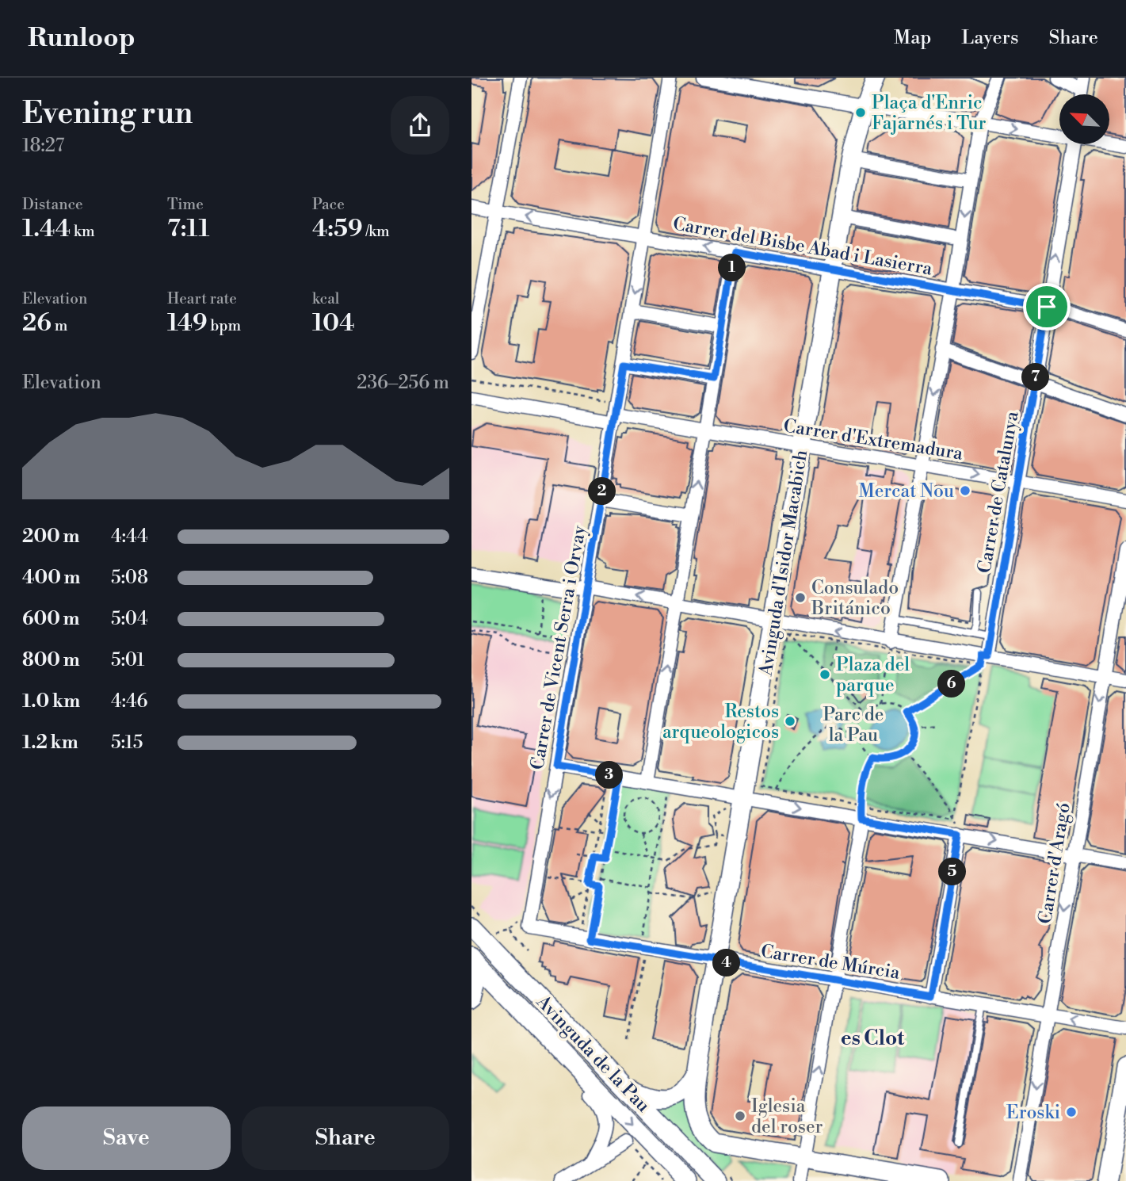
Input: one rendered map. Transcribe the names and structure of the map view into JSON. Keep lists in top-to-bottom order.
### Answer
{
  "streets": {
    "street": [
      "Carrer del Bisbe Abad i Lasierra",
      "Carrer d'Extremadura",
      "Carrer de Catalunya",
      "Avinguda d'Isidor Macabich",
      "Carrer de Vicent Serra i Orvay",
      "Carrer d'Aragó",
      "Carrer de Múrcia",
      "Avinguda de la Pau"
    ]
  },
  "crossings": [
    ["Carrer del Bisbe Abad i Lasierra", "Carrer de Catalunya"],
    ["Carrer del Bisbe Abad i Lasierra", "Avinguda d'Isidor Macabich"],
    ["Carrer del Bisbe Abad i Lasierra", "Carrer de Vicent Serra i Orvay"],
    ["Carrer d'Extremadura", "Carrer de Catalunya"],
    ["Carrer d'Extremadura", "Avinguda d'Isidor Macabich"],
    ["Carrer d'Extremadura", "Carrer de Vicent Serra i Orvay"],
    ["Avinguda d'Isidor Macabich", "Carrer de Múrcia"],
    ["Carrer de Vicent Serra i Orvay", "Carrer de Múrcia"],
    ["Carrer d'Aragó", "Carrer de Múrcia"]
  ],
  "one_way": ["Carrer d'Aragó"],
  "districts": ["es Clot"],
  "parks": ["Parc de la Pau"],
  "places": [
    "Plaça d'Enric Fajarnés i Tur",
    "Mercat Nou",
    "Consulado Británico",
    "Plaza del parque",
    "Restos arqueologicos",
    "Eroski",
    "Iglesia del roser"
  ],
  "north": "top left",
  "page": {
    "header": "Runloop",
    "nav": ["Map", "Layers", "Share"],
    "heading": ["Evening run", "18:27"],
    "stats": [
      ["Distance", "1.44 km"],
      ["Time", "7:11"],
      ["Pace", "4:59 /km"],
      ["Elevation", "26 m"],
      ["Heart rate", "149 bpm"],
      ["kcal", "104"]
    ],
    "pins": [
      "1",
      "7",
      "2",
      "6",
      "3",
      "5",
      "4"
    ],
    "chart": ["Elevation", "236–256 m"],
    "list": [
      {
        "name": "200 m",
        "note": "4:44"
      },
      {
        "name": "400 m",
        "note": "5:08"
      },
      {
        "name": "600 m",
        "note": "5:04"
      },
      {
        "name": "800 m",
        "note": "5:01"
      },
      {
        "name": "1.0 km",
        "note": "4:46"
      },
      {
        "name": "1.2 km",
        "note": "5:15"
      }
    ],
    "buttons": ["Save", "Share"]
  }
}
